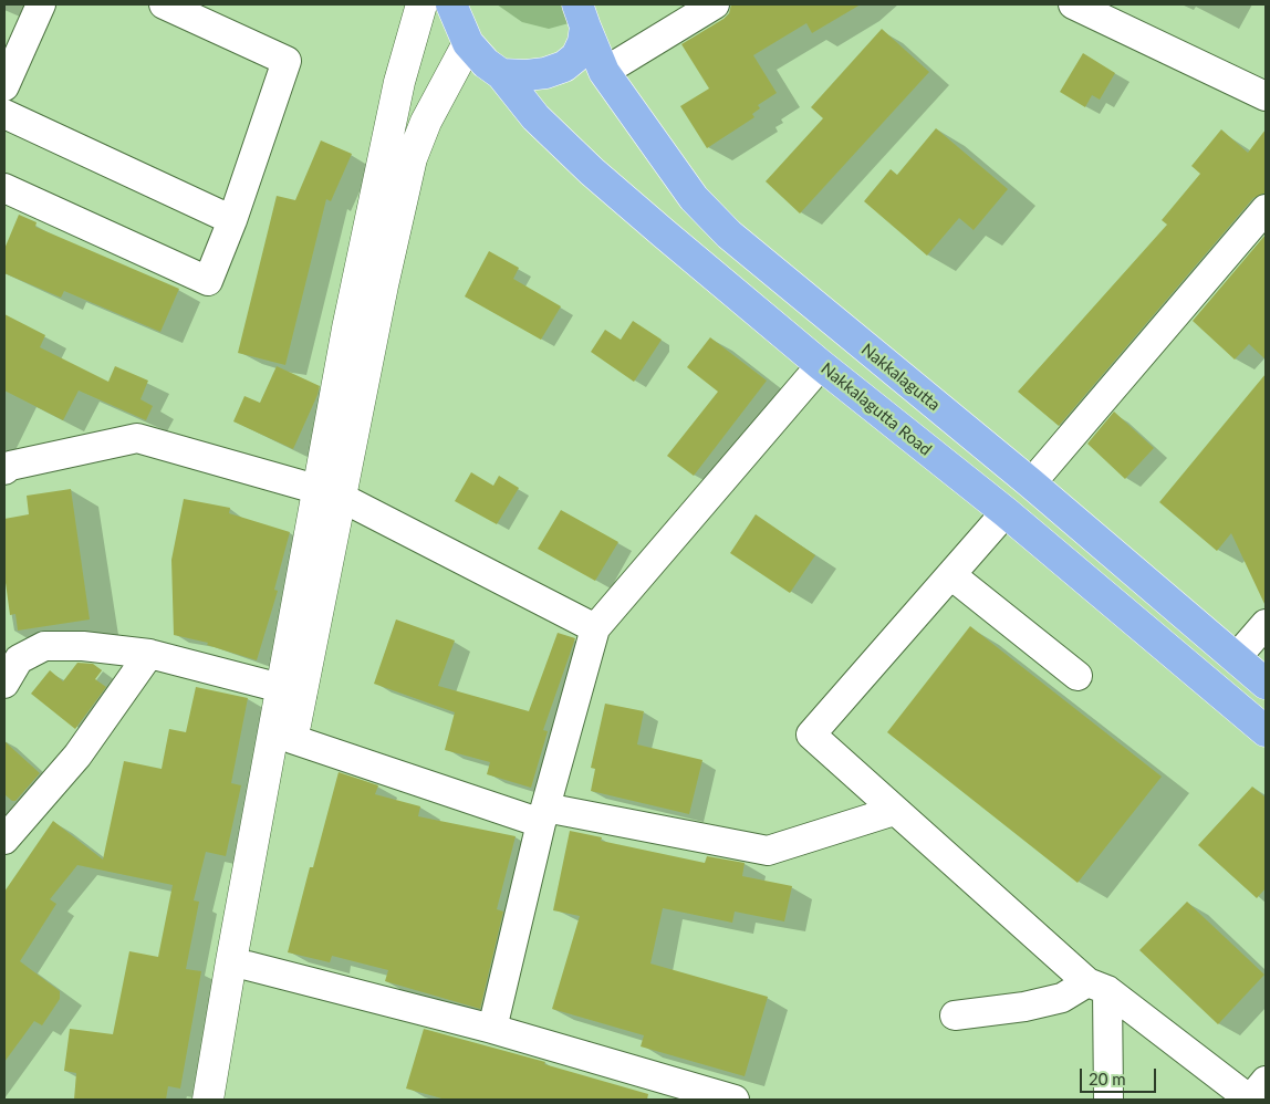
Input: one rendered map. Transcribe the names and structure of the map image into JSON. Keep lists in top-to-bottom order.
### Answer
{
  "streets": {
    "main road": ["Nakkalagutta", "Nakkalagutta Road"]
  },
  "scale_bar": "20 m"
}
